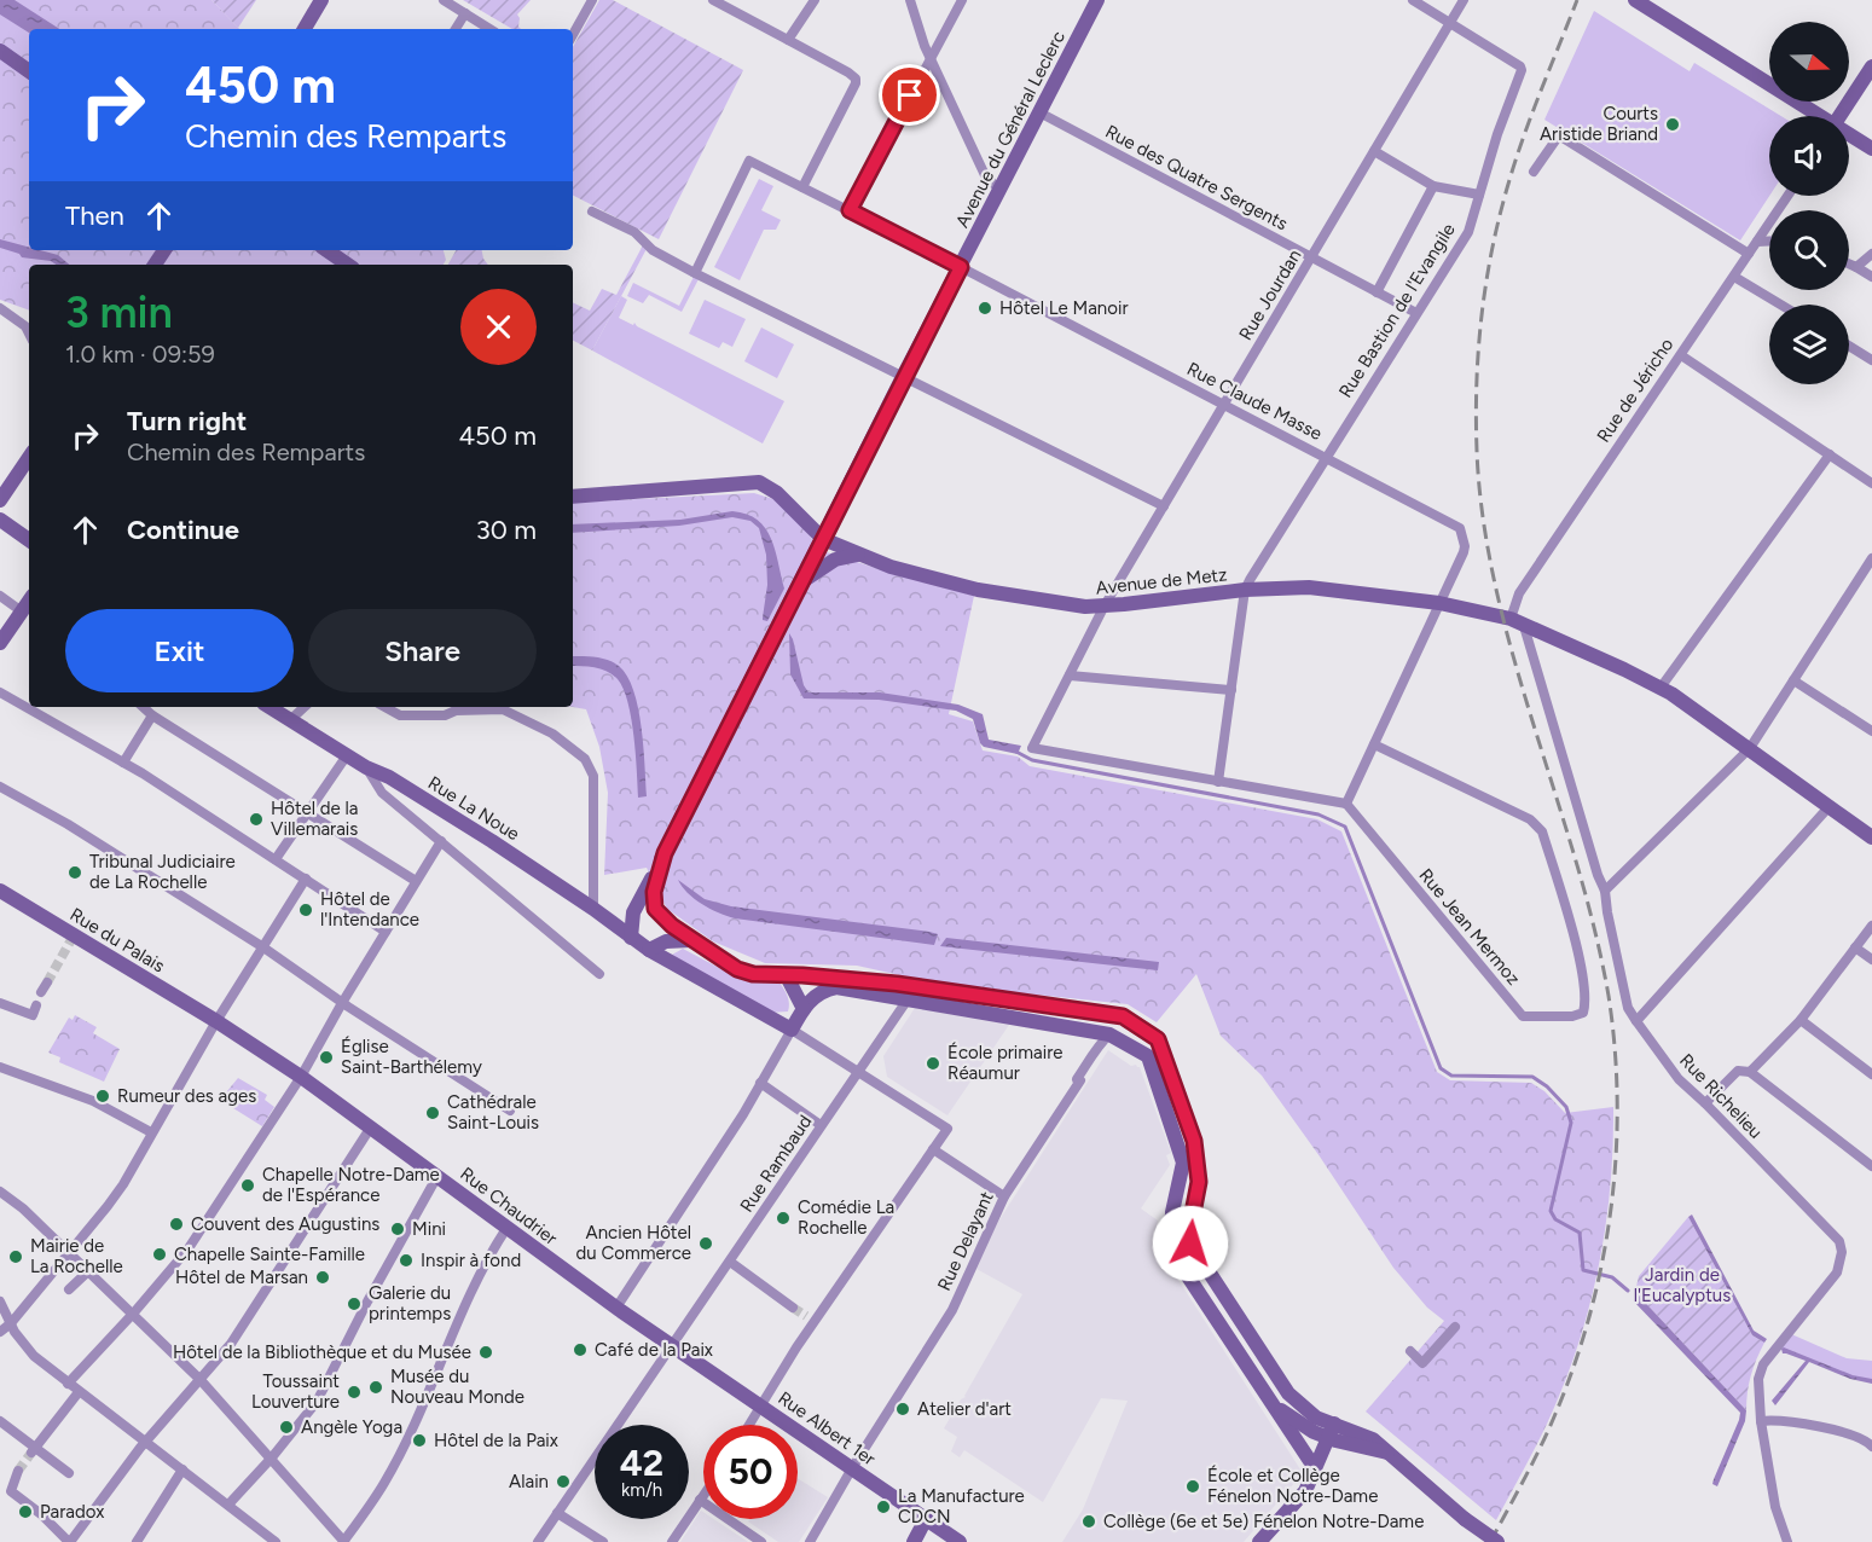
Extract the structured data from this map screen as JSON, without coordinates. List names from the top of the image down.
{
  "streets": {
    "street": [
      "Avenue du Général Leclerc",
      "Rue des Quatre Sergents",
      "Rue Jourdan",
      "Rue Bastion de l'Evangile",
      "Rue de Jéricho",
      "Rue Claude Masse",
      "Avenue de Metz",
      "Rue La Noue",
      "Rue Jean Mermoz",
      "Rue du Palais",
      "Rue Richelieu",
      "Rue Rambaud",
      "Rue Chaudrier",
      "Rue Delayant",
      "Rue Albert 1er"
    ]
  },
  "crossings": [
    ["Avenue du Général Leclerc", "Rue des Quatre Sergents"],
    ["Avenue du Général Leclerc", "Rue Claude Masse"],
    ["Avenue du Général Leclerc", "Avenue de Metz"],
    ["Avenue du Général Leclerc", "Rue La Noue"],
    ["Rue des Quatre Sergents", "Rue Jourdan"],
    ["Rue des Quatre Sergents", "Rue Bastion de l'Evangile"],
    ["Rue Jourdan", "Rue Bastion de l'Evangile"],
    ["Rue Jourdan", "Rue Claude Masse"],
    ["Rue Jourdan", "Avenue de Metz"],
    ["Rue Bastion de l'Evangile", "Rue Claude Masse"],
    ["Rue Bastion de l'Evangile", "Avenue de Metz"],
    ["Rue de Jéricho", "Avenue de Metz"],
    ["Rue de Jéricho", "Rue Richelieu"],
    ["Rue Claude Masse", "Avenue de Metz"],
    ["Avenue de Metz", "Rue Richelieu"],
    ["Rue du Palais", "Rue Chaudrier"],
    ["Rue Rambaud", "Rue Chaudrier"],
    ["Rue Rambaud", "Rue Albert 1er"],
    ["Rue Chaudrier", "Rue Albert 1er"],
    ["Rue Delayant", "Rue Albert 1er"]
  ],
  "parks": ["Jardin de l'Eucalyptus"],
  "places": [
    "Courts Aristide Briand",
    "Hôtel Le Manoir",
    "Hôtel de la Villemarais",
    "Tribunal Judiciaire de La Rochelle",
    "Hôtel de l'Intendance",
    "Église Saint-Barthélemy",
    "École primaire Réaumur",
    "Rumeur des ages",
    "Cathédrale Saint-Louis",
    "Chapelle Notre-Dame de l'Espérance",
    "Comédie La Rochelle",
    "Couvent des Augustins",
    "Mini",
    "Ancien Hôtel du Commerce",
    "Chapelle Sainte-Famille",
    "Mairie de La Rochelle",
    "Inspir à fond",
    "Hôtel de Marsan",
    "Galerie du printemps",
    "Café de la Paix",
    "Hôtel de la Bibliothèque et du Musée",
    "Musée du Nouveau Monde",
    "Toussaint Louverture",
    "Atelier d'art",
    "Angèle Yoga",
    "Hôtel de la Paix",
    "Alain",
    "École et Collège Fénelon Notre-Dame",
    "La Manufacture CDCN",
    "Paradox",
    "Collège (6e et 5e) Fénelon Notre-Dame"
  ],
  "north": "right",
  "page": {
    "turn": ["450 m", "Chemin des Remparts"],
    "then": "Then",
    "heading": ["3 min", "1.0 km · 09:59"],
    "list": [
      {
        "name": "Turn right",
        "note": "Chemin des Remparts",
        "value": "450 m"
      },
      {
        "name": "Continue",
        "value": "30 m"
      }
    ],
    "buttons": ["Exit", "Share"],
    "speed": "42 km/h",
    "limit": "50"
  }
}
